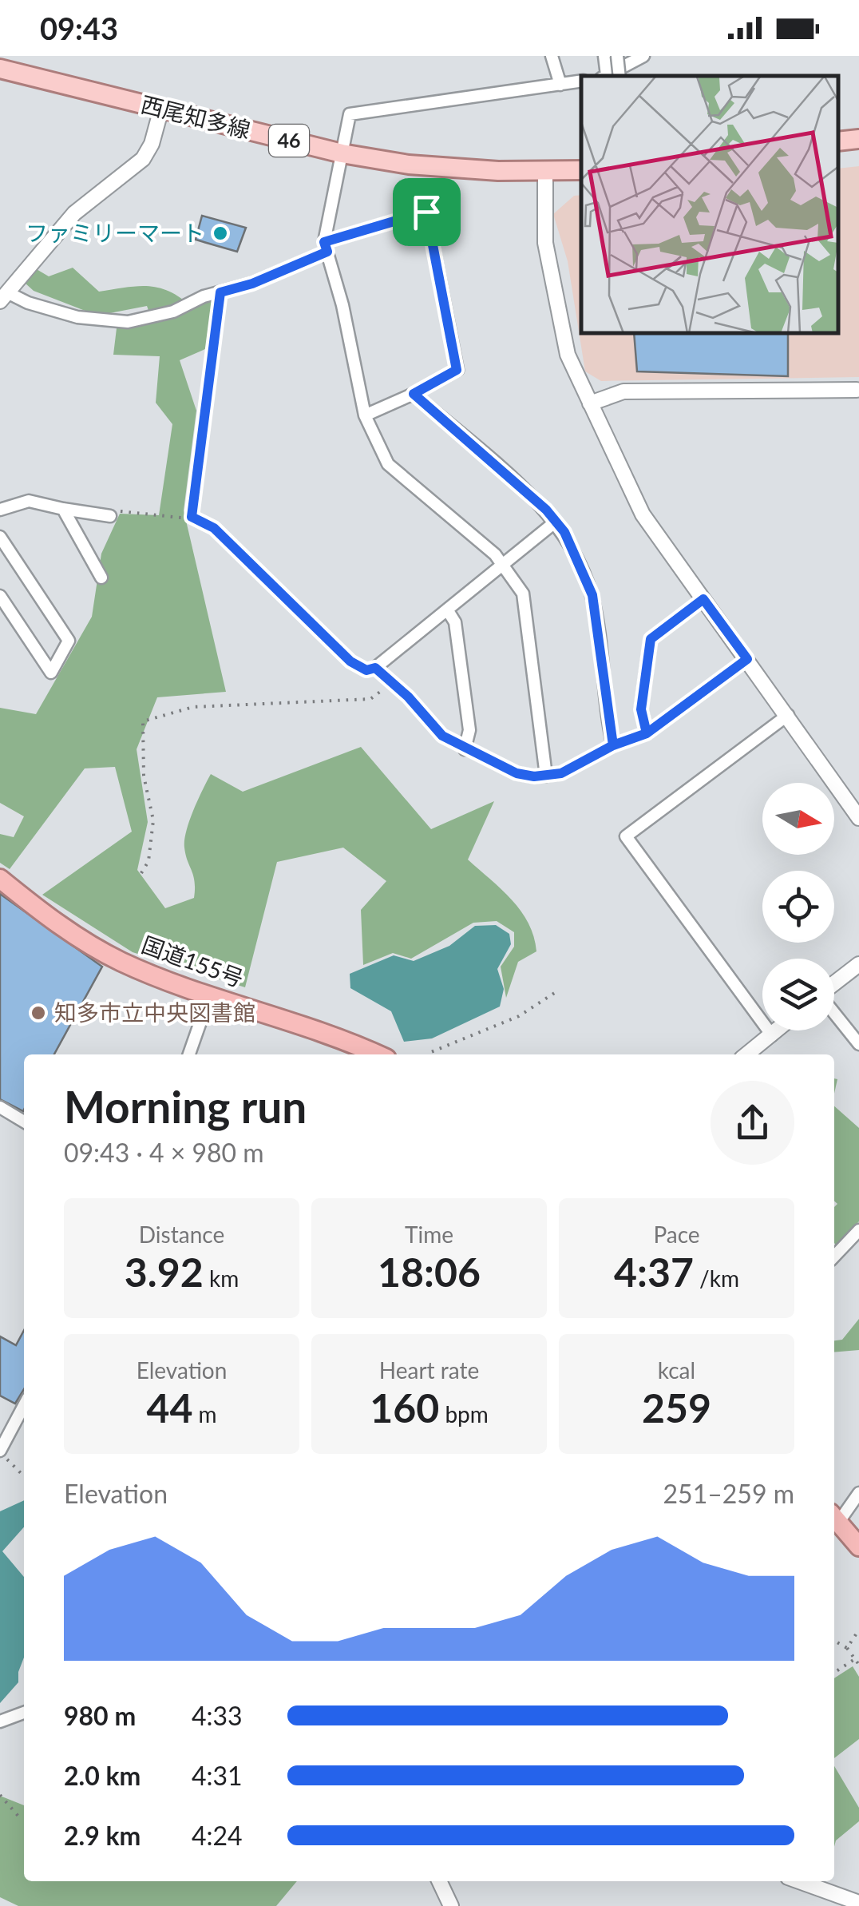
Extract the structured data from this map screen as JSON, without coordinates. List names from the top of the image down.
{
  "streets": {
    "highway": ["国道155号"],
    "main road": ["西尾知多線", "46"]
  },
  "places": ["ファミリーマート", "知多市立中央図書館"],
  "north": "right",
  "page": {
    "status": "09:43",
    "heading": ["Morning run", "09:43 · 4 × 980 m"],
    "stats": [
      ["Distance", "3.92 km"],
      ["Time", "18:06"],
      ["Pace", "4:37 /km"],
      ["Elevation", "44 m"],
      ["Heart rate", "160 bpm"],
      ["kcal", "259"]
    ],
    "chart": ["Elevation", "251–259 m"],
    "list": [
      {
        "name": "980 m",
        "note": "4:33"
      },
      {
        "name": "2.0 km",
        "note": "4:31"
      },
      {
        "name": "2.9 km",
        "note": "4:24"
      }
    ]
  }
}
